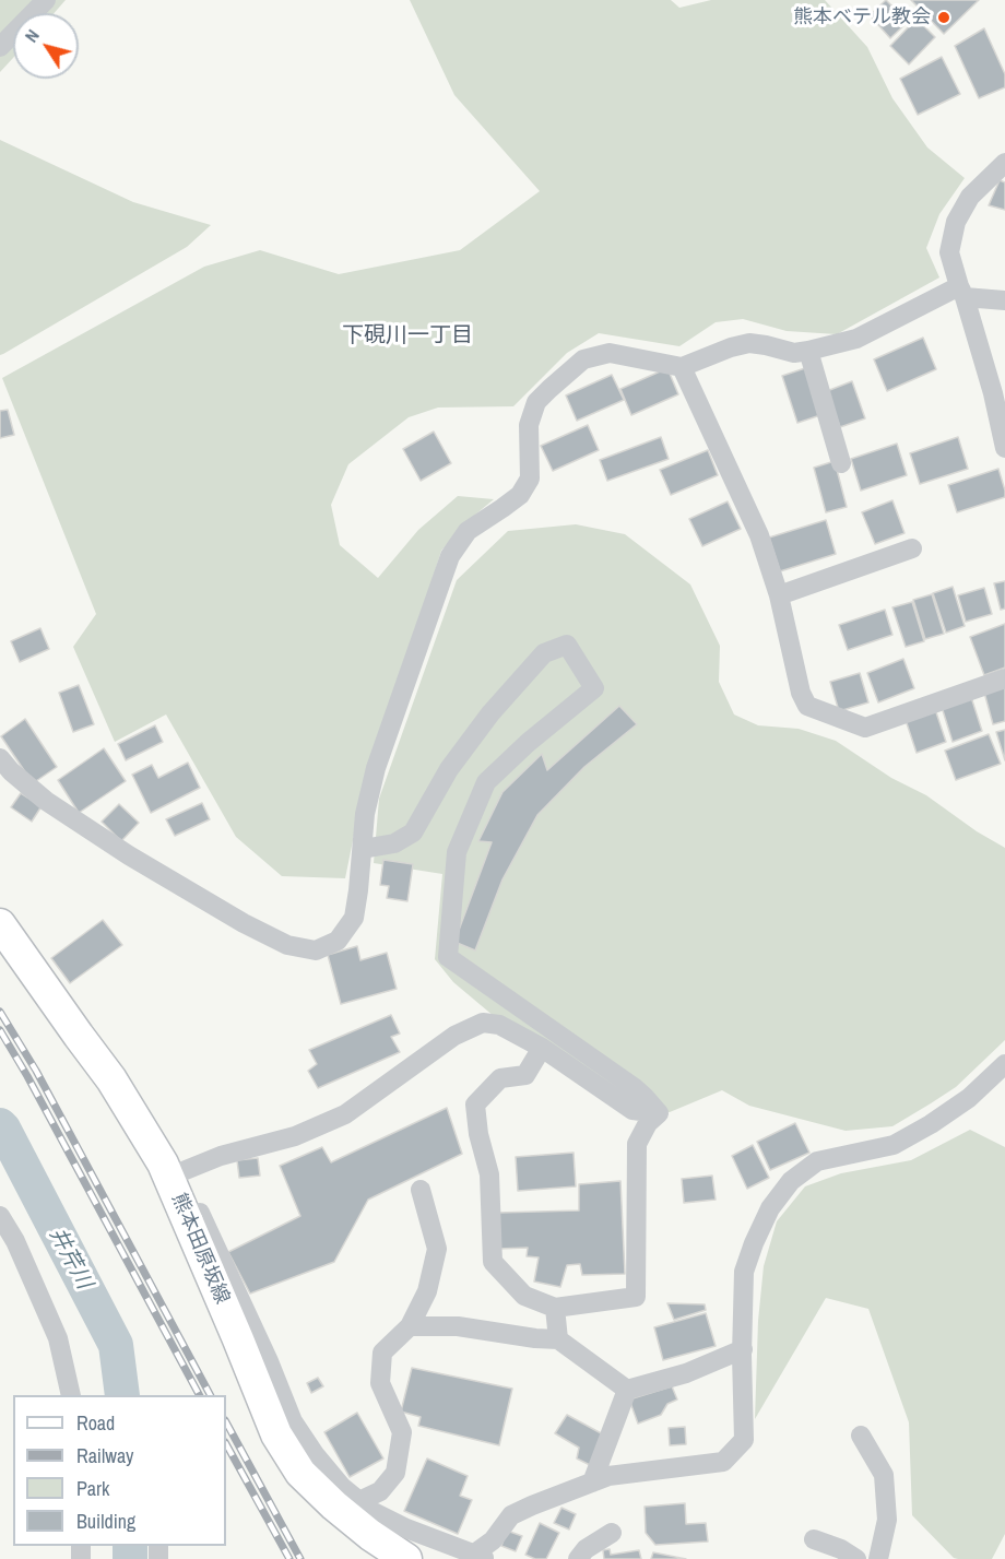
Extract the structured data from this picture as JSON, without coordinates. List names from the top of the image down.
{
  "streets": {
    "main road": ["熊本田原坂線"]
  },
  "districts": ["下硯川一丁目"],
  "water": ["井芹川"],
  "places": ["熊本ベテル教会"],
  "legend": [
    "Road",
    "Railway",
    "Park",
    "Building"
  ],
  "north": "top left"
}
